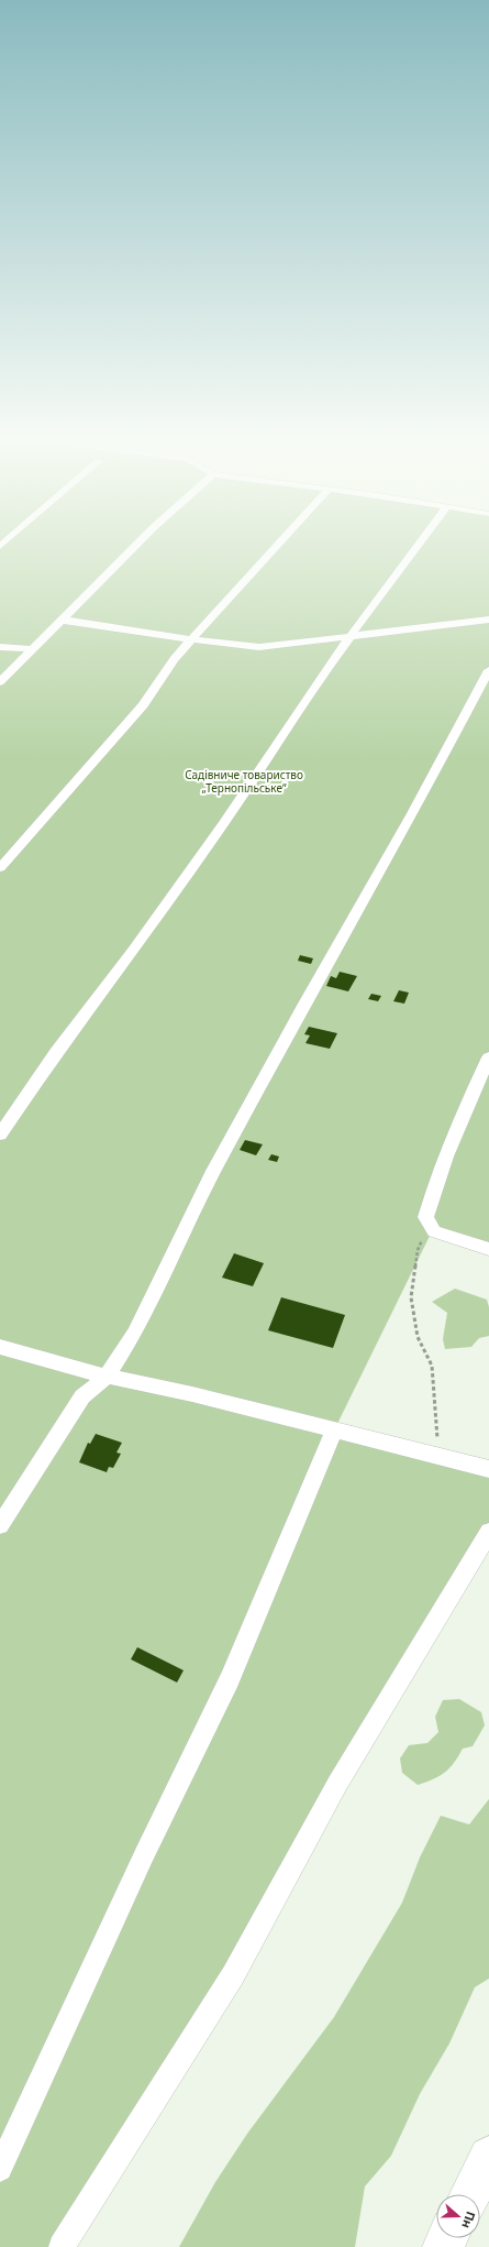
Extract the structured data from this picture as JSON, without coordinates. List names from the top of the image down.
{
  "parks": ["Садівниче товариство „Тернопільське“"],
  "north": "right"
}
